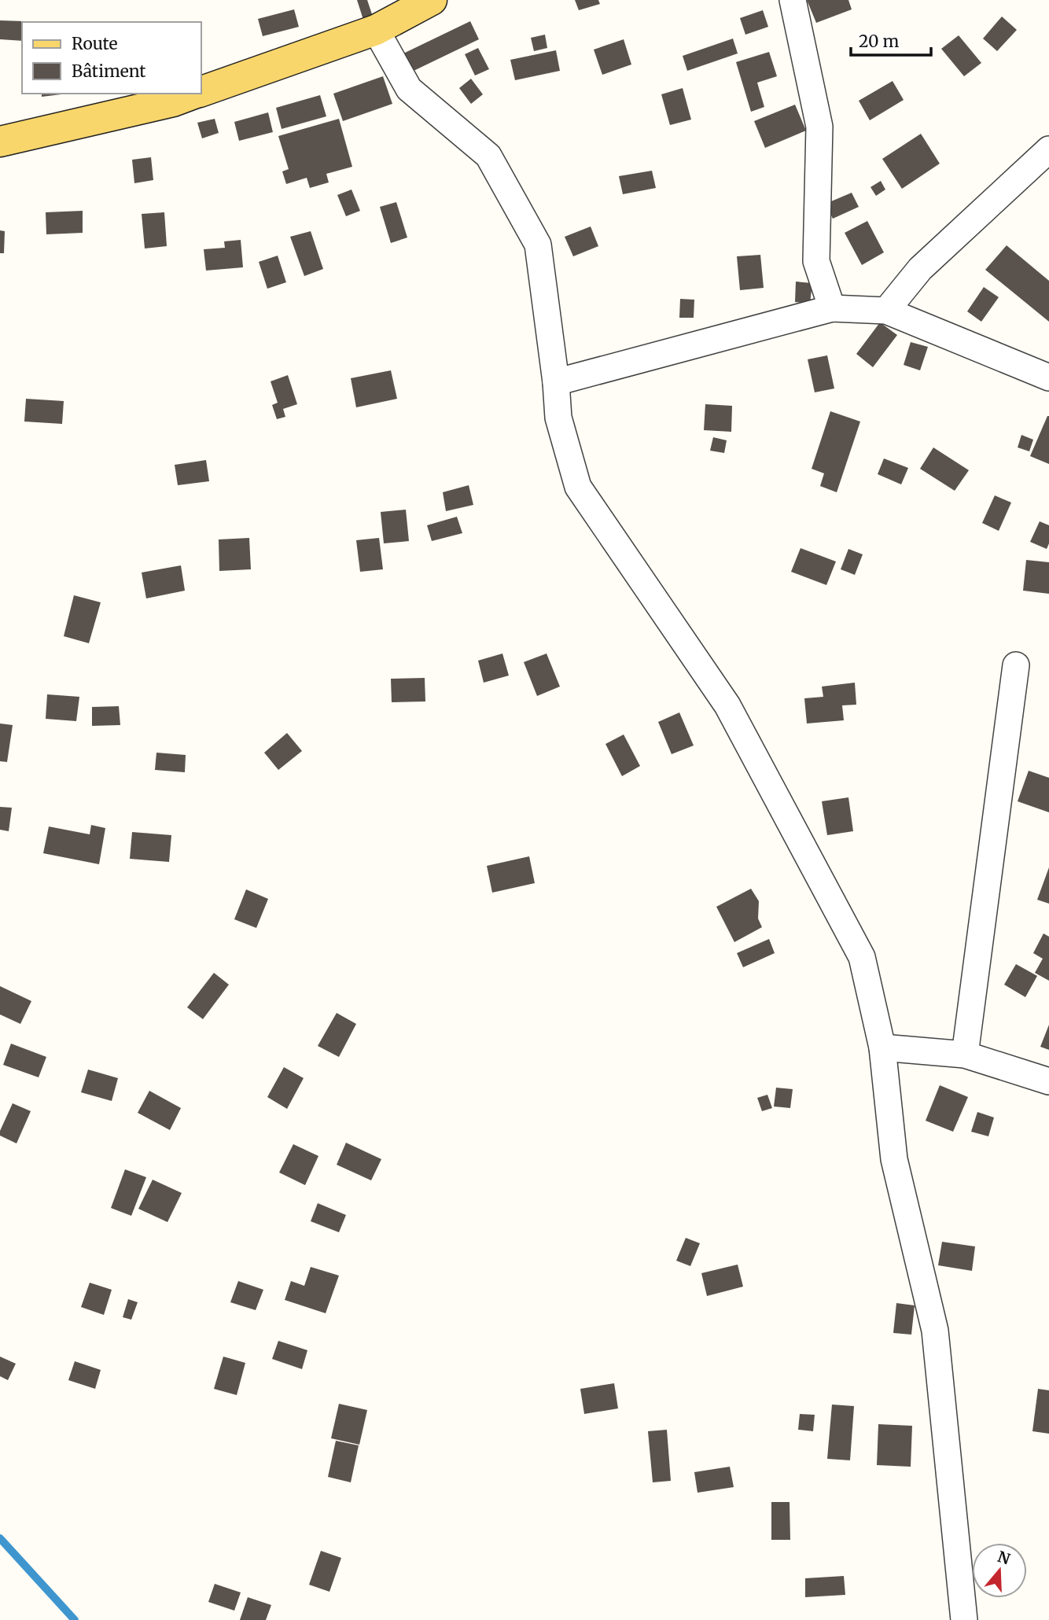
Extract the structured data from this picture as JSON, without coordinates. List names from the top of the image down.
{
  "legend": ["Route", "Bâtiment"],
  "scale_bar": "20 m",
  "north": "top"
}
